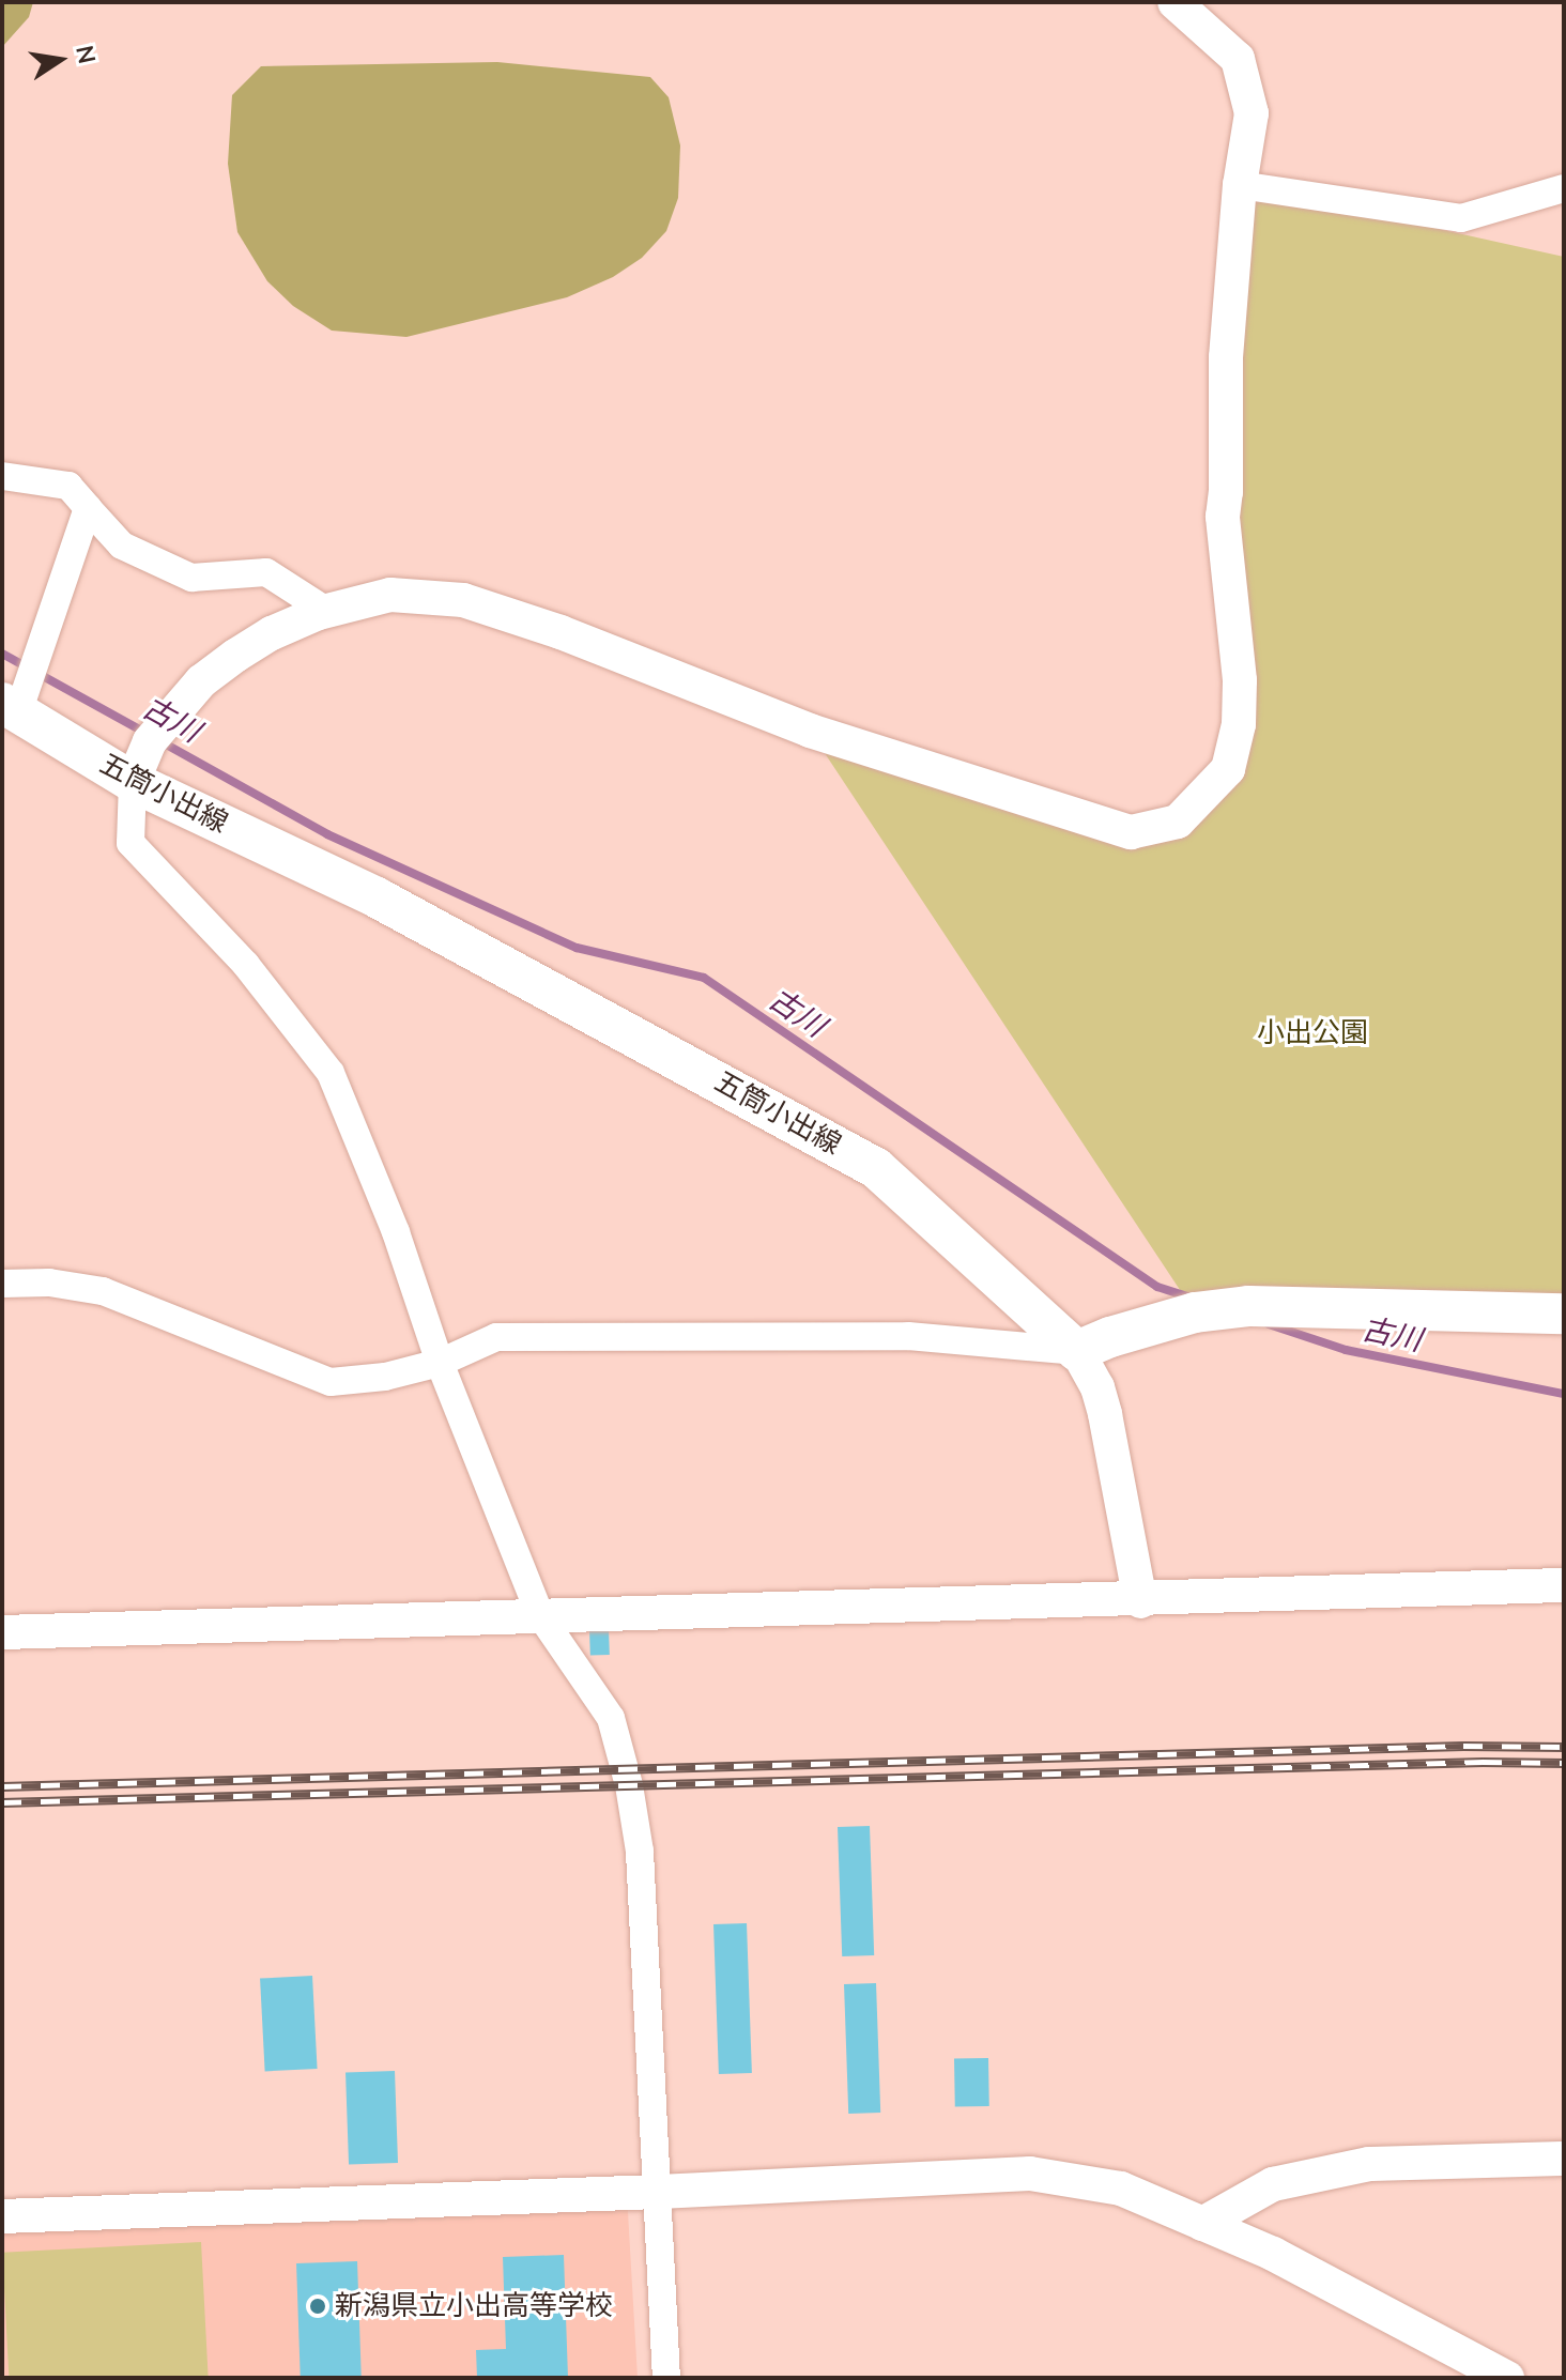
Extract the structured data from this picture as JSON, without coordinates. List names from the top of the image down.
{
  "streets": {
    "main road": ["五筒小出線"]
  },
  "water": ["古川"],
  "parks": ["小出公園"],
  "places": ["新潟県立小出高等学校"],
  "north": "right"
}
